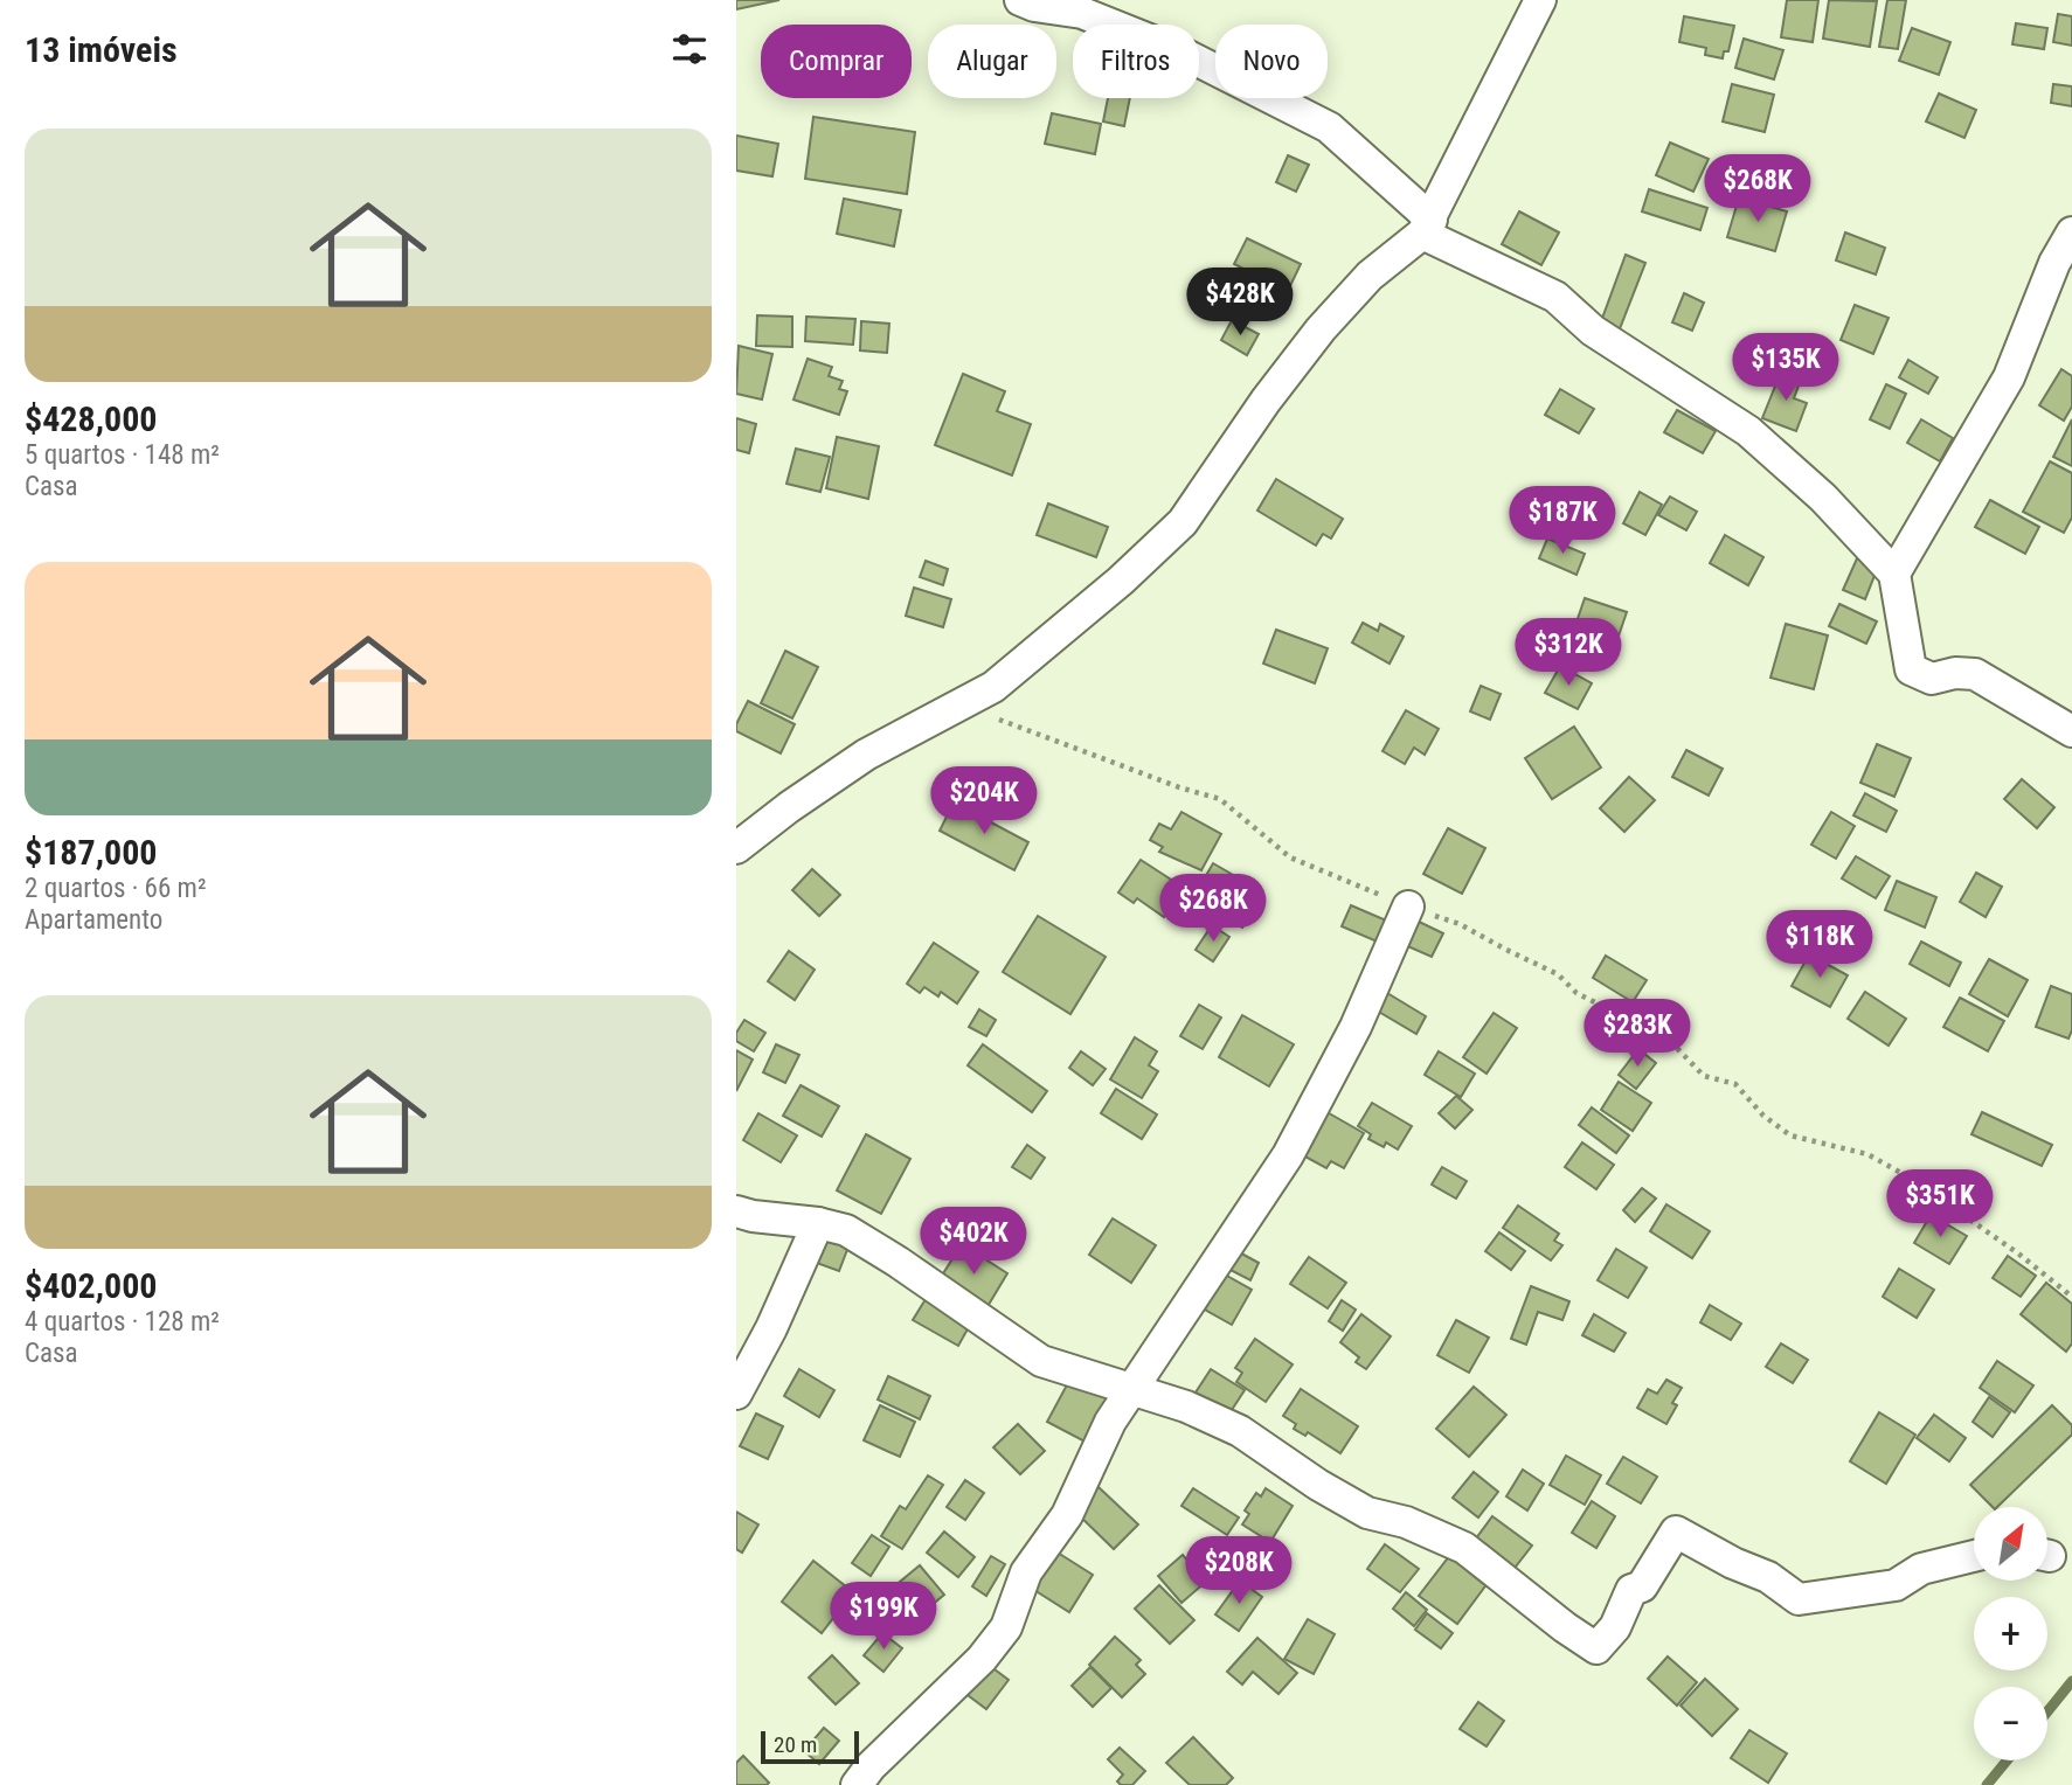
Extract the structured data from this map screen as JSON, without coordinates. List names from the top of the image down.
{
  "scale_bar": "20 m",
  "north": "top right",
  "page": {
    "heading": "13 imóveis",
    "chip": [
      "Comprar",
      "Alugar",
      "Filtros",
      "Novo"
    ],
    "list": [
      {
        "name": "$428,000",
        "note": "5 quartos · 148 m² · Casa"
      },
      {
        "name": "$187,000",
        "note": "2 quartos · 66 m² · Apartamento"
      },
      {
        "name": "$402,000",
        "note": "4 quartos · 128 m² · Casa"
      }
    ],
    "price": [
      "$268K",
      "$428K",
      "$135K",
      "$187K",
      "$312K",
      "$204K",
      "$268K",
      "$118K",
      "$283K",
      "$351K",
      "$402K",
      "$208K",
      "$199K"
    ],
    "map_buttons": ["+", "−"],
    "scale": "20 m"
  }
}
